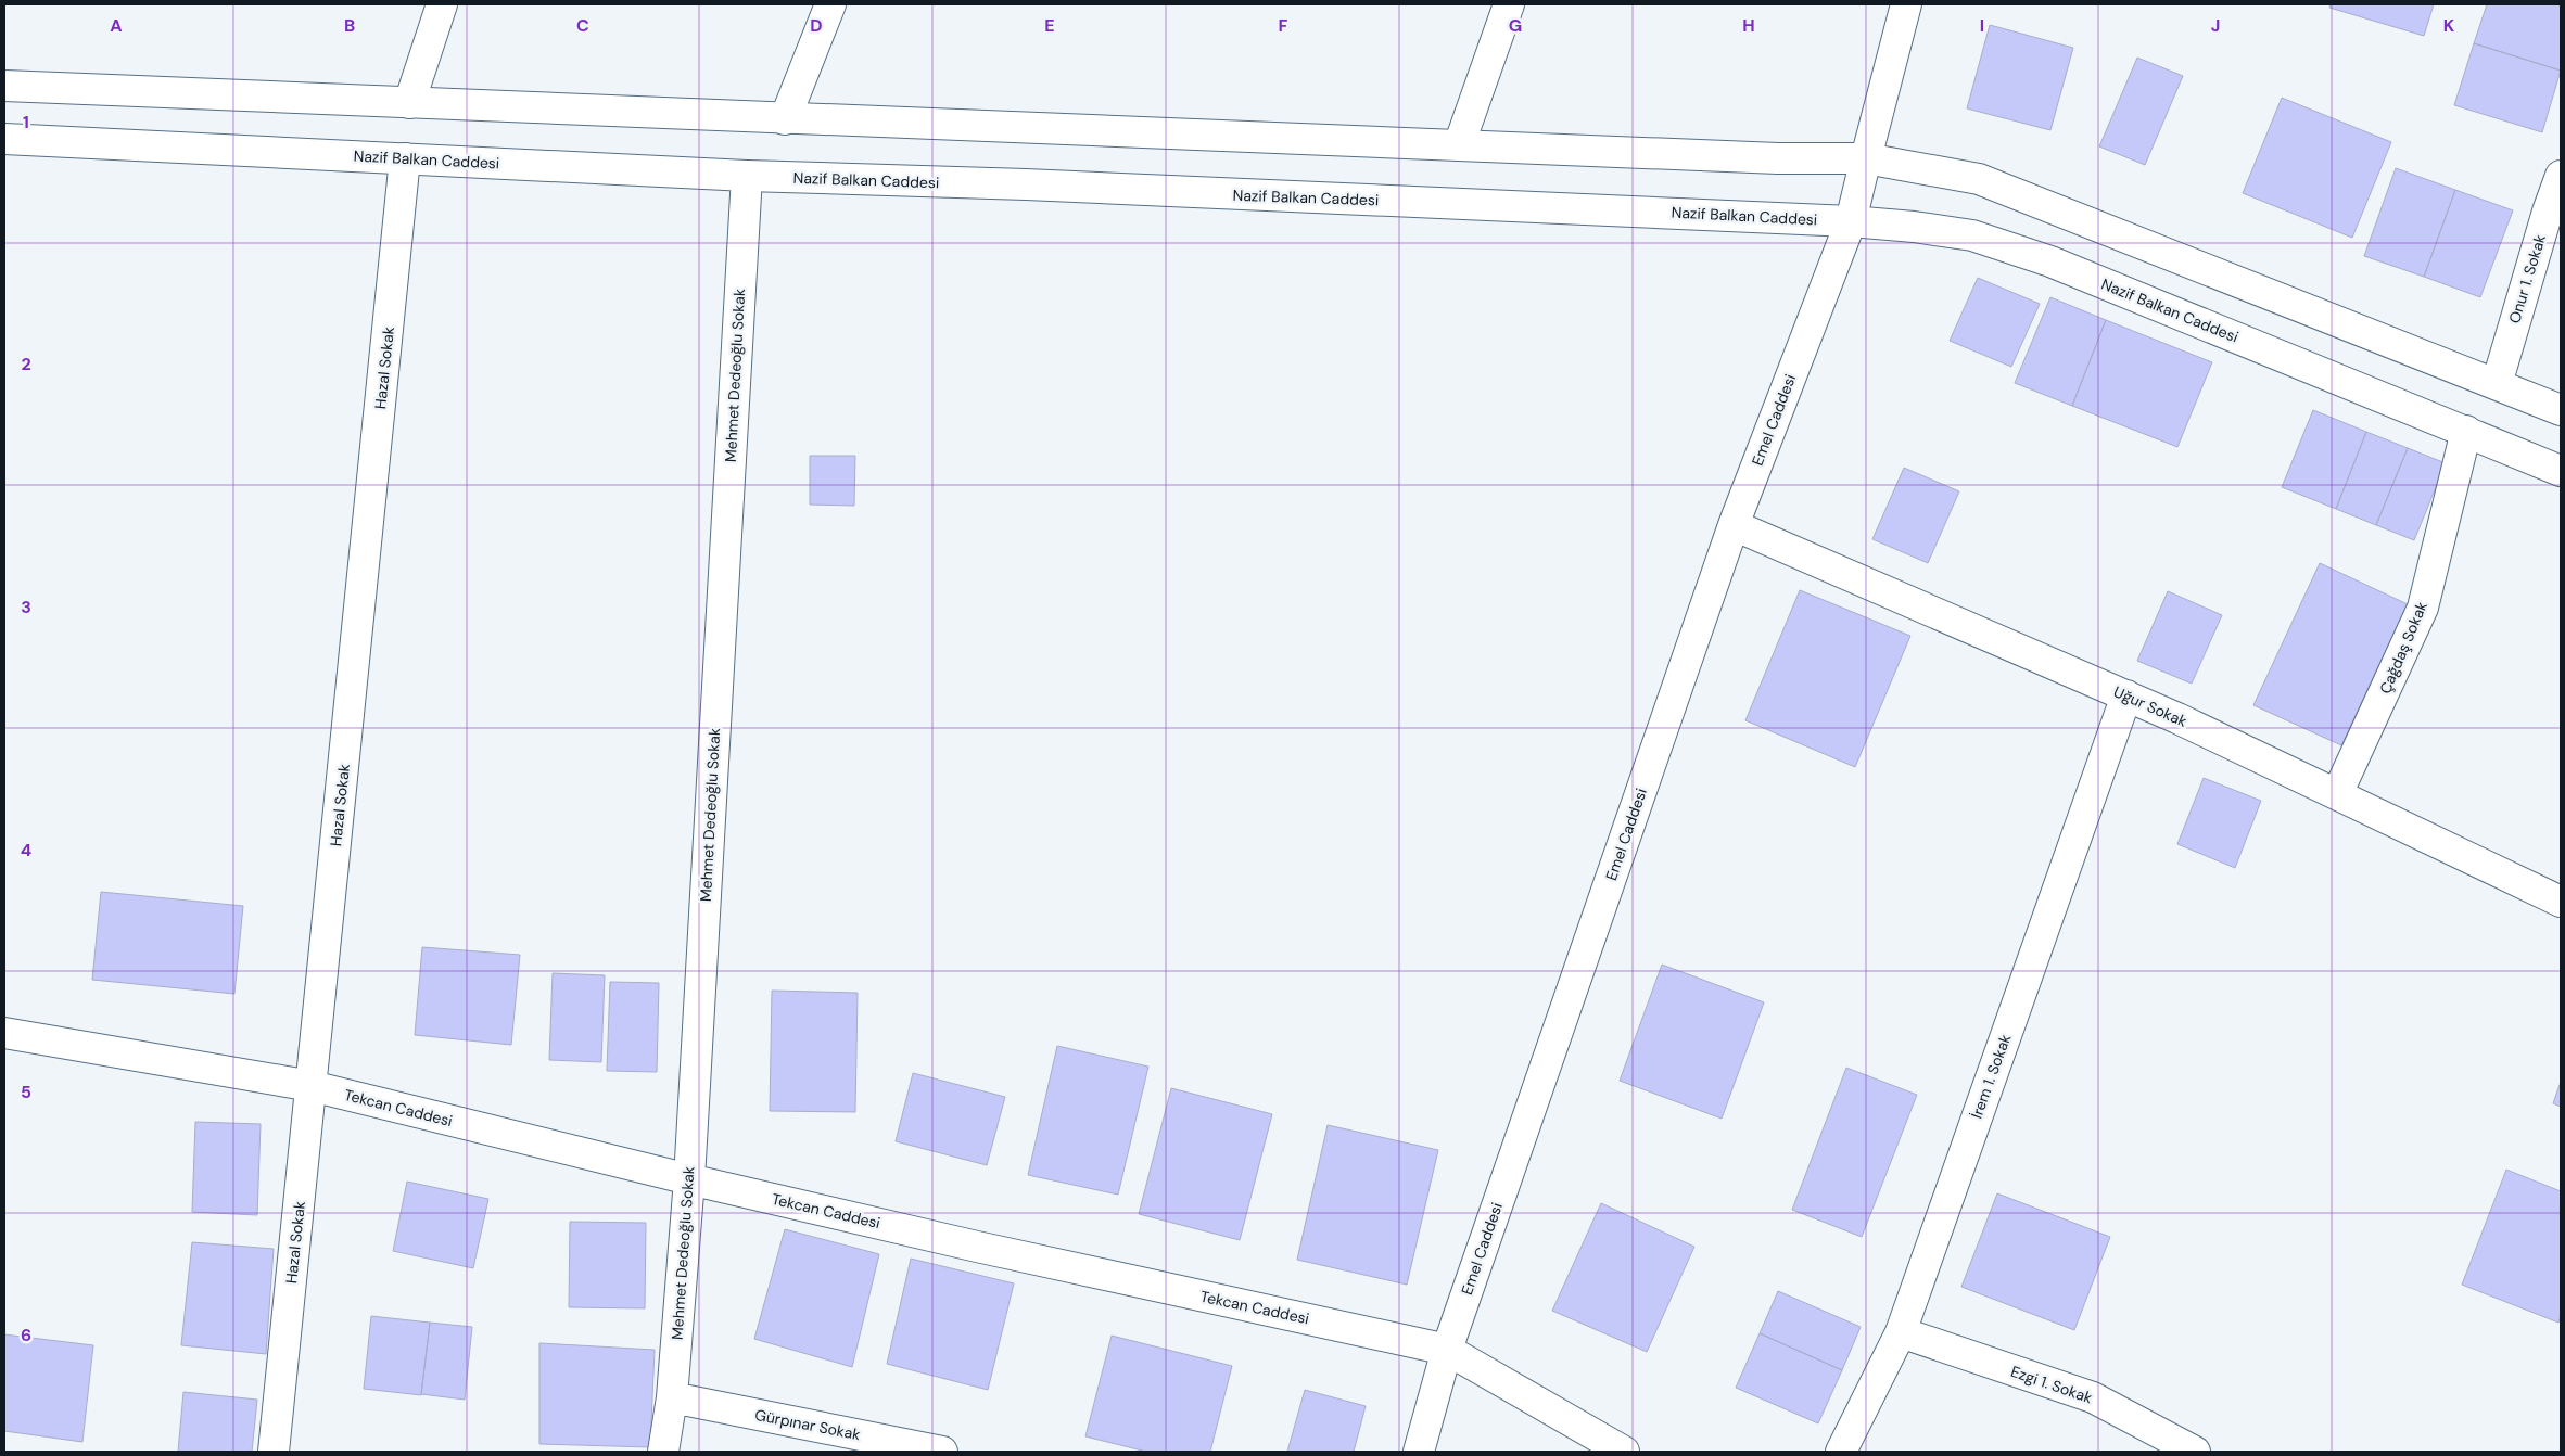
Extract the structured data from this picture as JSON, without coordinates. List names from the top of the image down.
{
  "streets": {
    "street": [
      "Nazif Balkan Caddesi",
      "Onur 1. Sokak",
      "Hazal Sokak",
      "Mehmet Dedeoğlu Sokak",
      "Emel Caddesi",
      "Çağdaş Sokak",
      "Uğur Sokak",
      "İrem 1. Sokak",
      "Tekcan Caddesi",
      "Ezgi 1. Sokak",
      "Gürpınar Sokak"
    ]
  },
  "crossings": [
    ["Nazif Balkan Caddesi", "Hazal Sokak"],
    ["Nazif Balkan Caddesi", "Mehmet Dedeoğlu Sokak"],
    ["Nazif Balkan Caddesi", "Emel Caddesi"],
    ["Nazif Balkan Caddesi", "Çağdaş Sokak"],
    ["Hazal Sokak", "Tekcan Caddesi"],
    ["Mehmet Dedeoğlu Sokak", "Tekcan Caddesi"],
    ["Mehmet Dedeoğlu Sokak", "Gürpınar Sokak"],
    ["Emel Caddesi", "Uğur Sokak"],
    ["Emel Caddesi", "Tekcan Caddesi"],
    ["Çağdaş Sokak", "Uğur Sokak"],
    ["Uğur Sokak", "İrem 1. Sokak"],
    ["İrem 1. Sokak", "Ezgi 1. Sokak"]
  ],
  "grid": {
    "columns": [
      "A",
      "B",
      "C",
      "D",
      "E",
      "F",
      "G",
      "H",
      "I",
      "J",
      "K"
    ],
    "rows": [
      "1",
      "2",
      "3",
      "4",
      "5",
      "6"
    ]
  }
}
